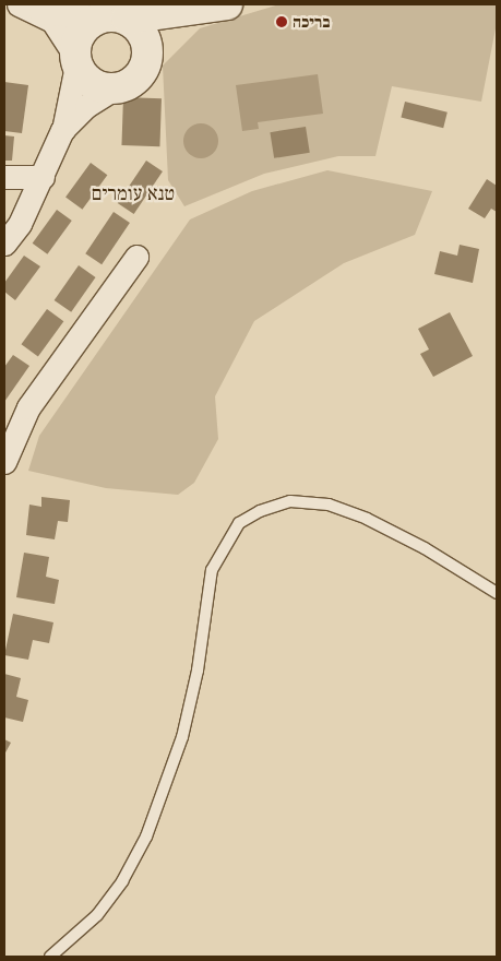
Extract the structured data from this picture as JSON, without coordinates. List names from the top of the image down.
{
  "districts": ["טנא עומרים"],
  "places": ["בריכה"]
}
